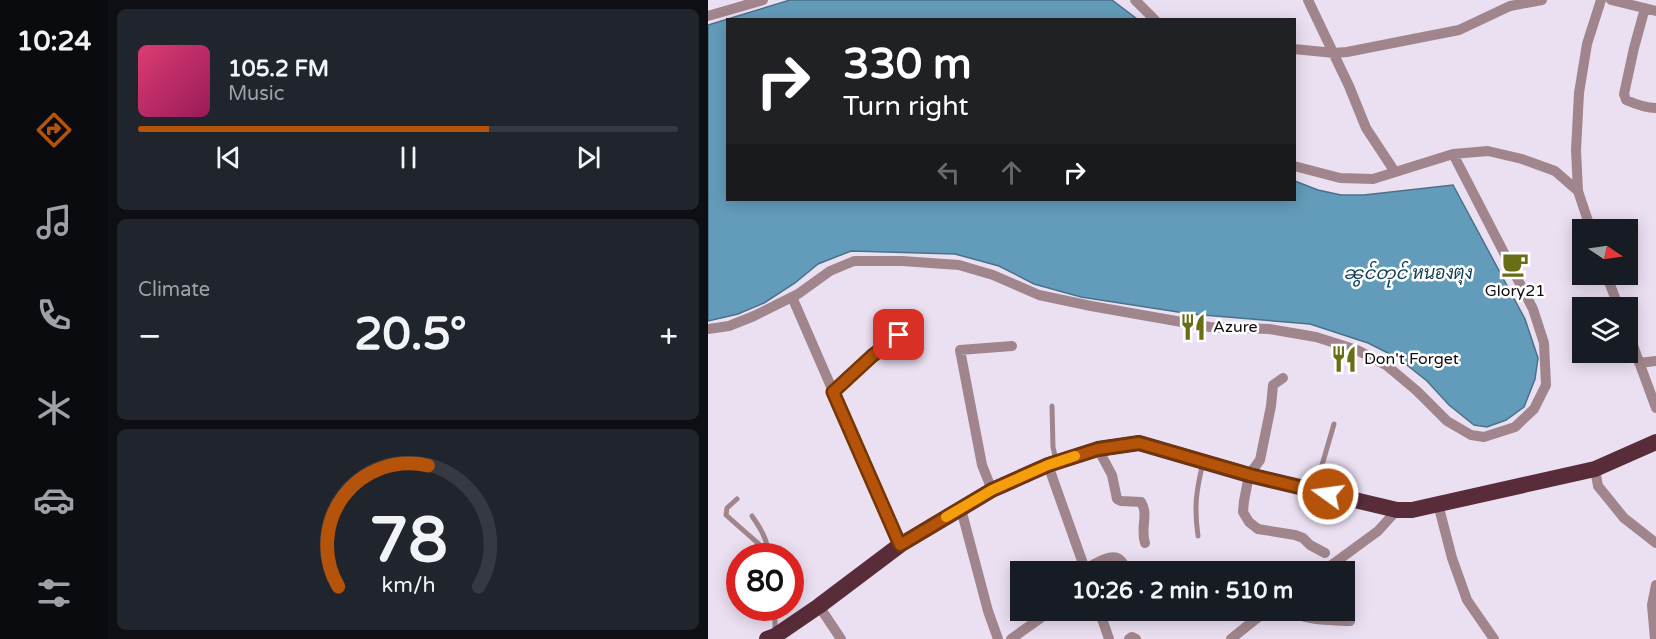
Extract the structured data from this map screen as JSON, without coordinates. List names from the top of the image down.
{
  "water": ["ၼွင်တုင် หนองตุง"],
  "places": {
    "cafe": ["Glory21"],
    "restaurant": ["Azure", "Don't Forget"]
  },
  "north": "right",
  "page": {
    "tabs": "10:24",
    "turn": ["330 m", "Turn right"],
    "song": ["105.2 FM", "Music"],
    "tile": "Climate",
    "heat": ["−", "20.5°", "+"],
    "limit": "80",
    "trip": "10:26 · 2 min · 510 m",
    "gauge": ["78", "km/h"]
  }
}
